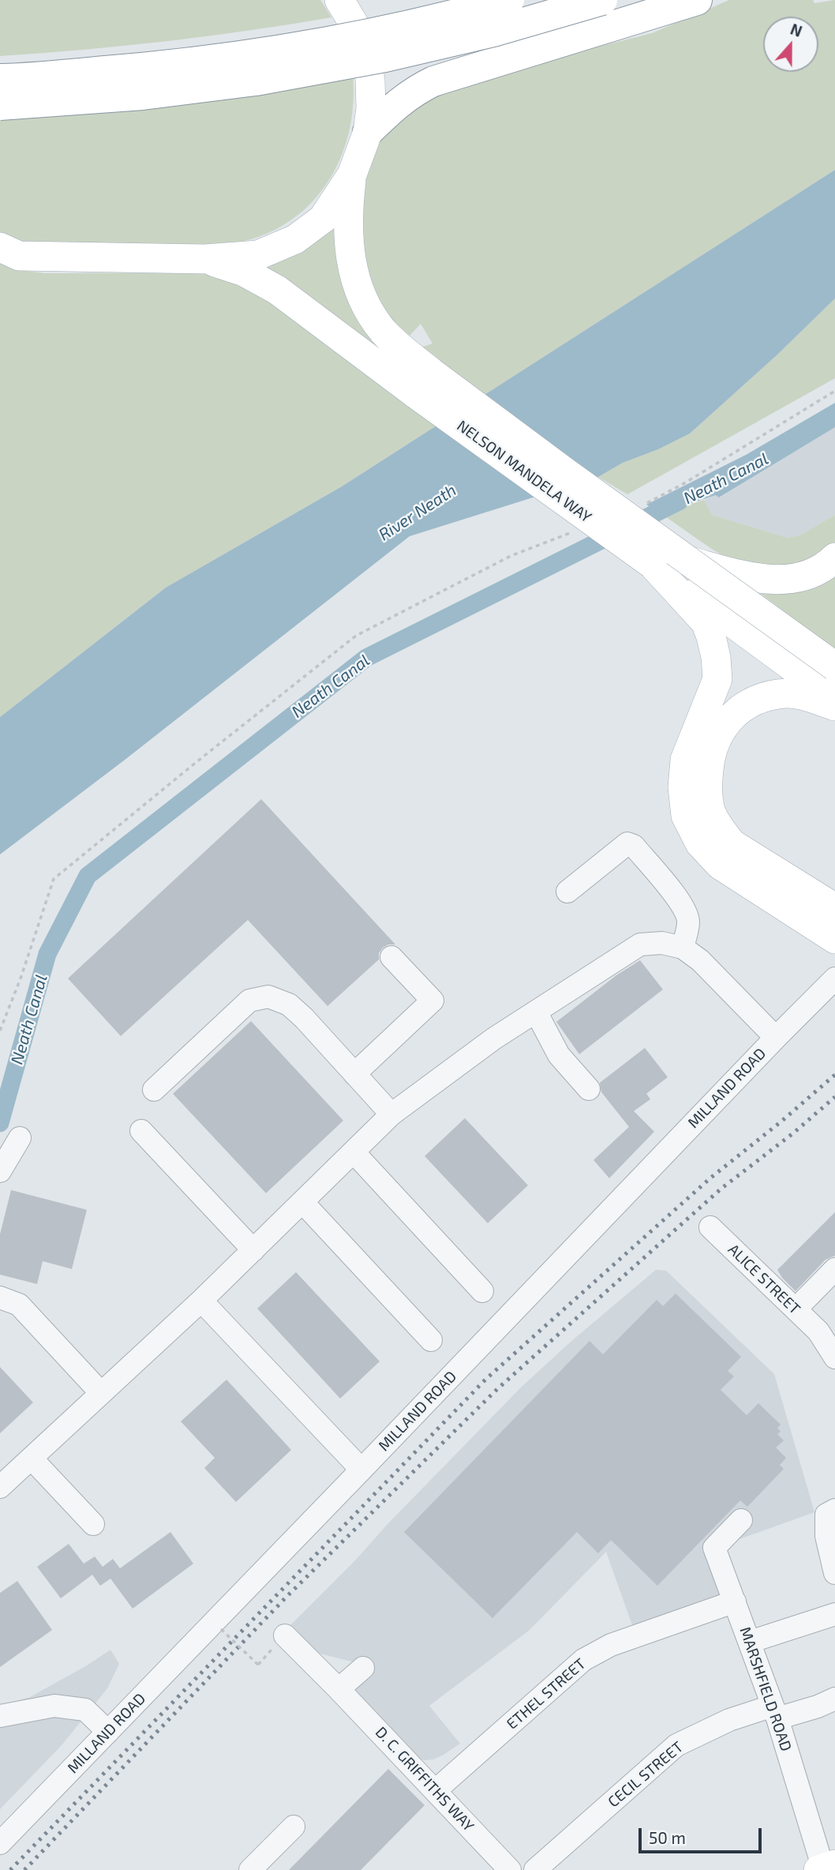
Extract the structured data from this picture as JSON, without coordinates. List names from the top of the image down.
{
  "streets": {
    "main road": ["NELSON MANDELA WAY"],
    "street": [
      "MILLAND ROAD",
      "ALICE STREET",
      "MARSHFIELD ROAD",
      "ETHEL STREET",
      "CECIL STREET",
      "D. C. GRIFFITHS WAY"
    ]
  },
  "crossings": [
    ["MARSHFIELD ROAD", "ETHEL STREET"],
    ["MARSHFIELD ROAD", "CECIL STREET"],
    ["ETHEL STREET", "D. C. GRIFFITHS WAY"]
  ],
  "water": ["Neath Canal", "River Neath"],
  "scale_bar": "50 m",
  "north": "top"
}
